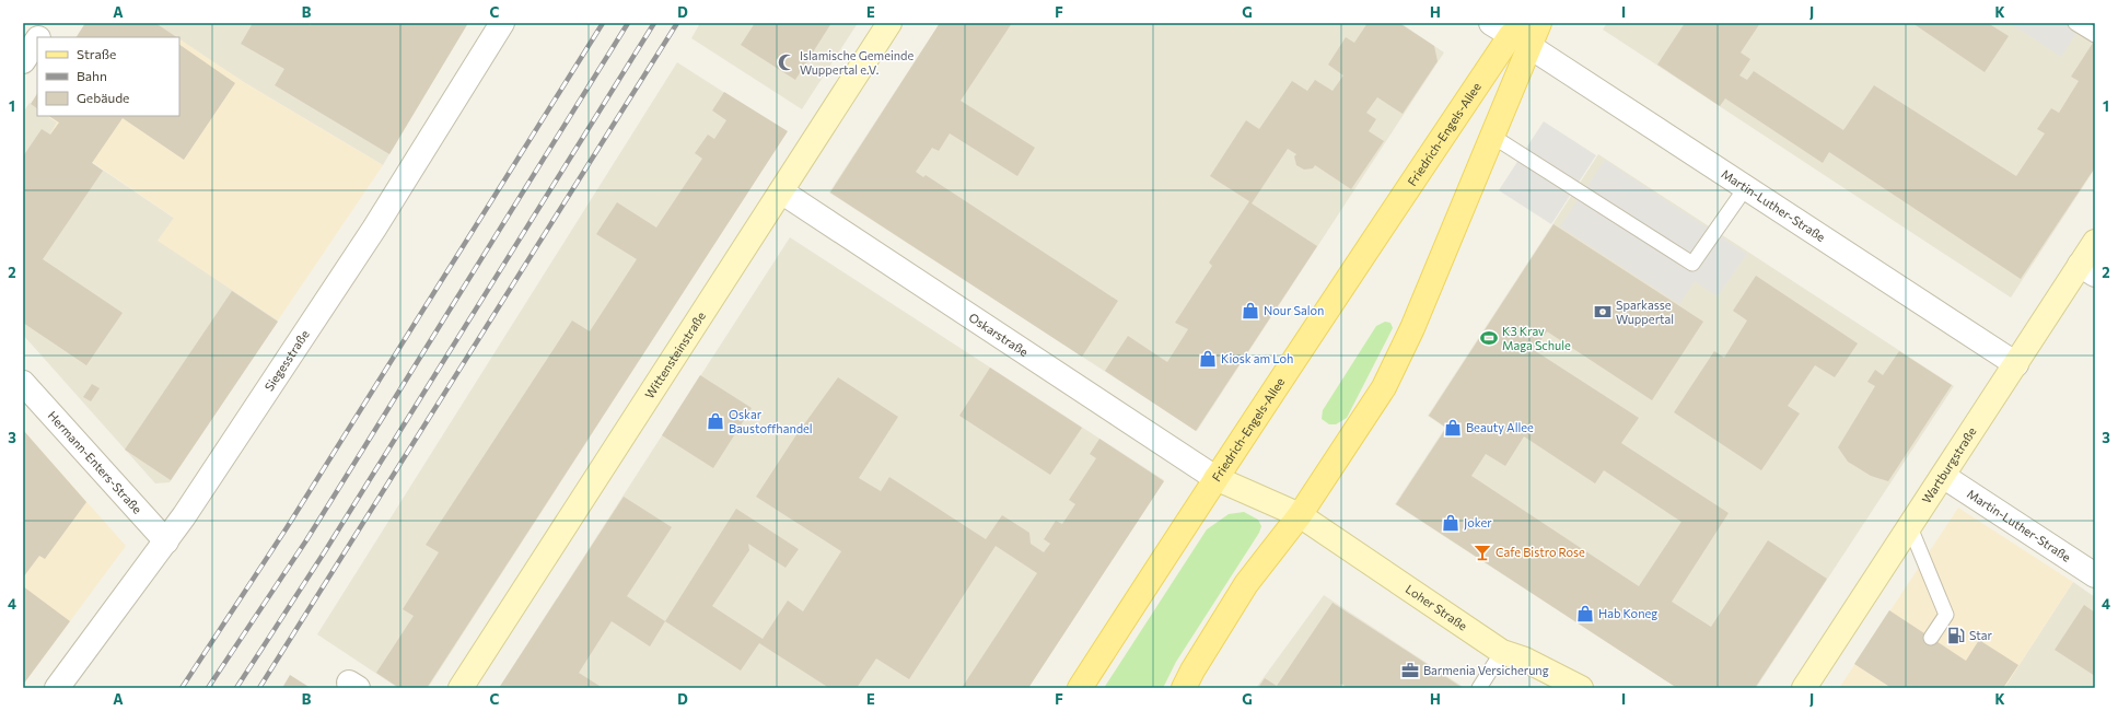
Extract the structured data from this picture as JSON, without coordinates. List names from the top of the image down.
{
  "streets": {
    "main road": ["Friedrich-Engels-Allee"],
    "street": [
      "Martin-Luther-Straße",
      "Oskarstraße",
      "Wittensteinstraße",
      "Siegesstraße",
      "Hermann-Enters-Straße",
      "Wartburgstraße",
      "Loher Straße"
    ]
  },
  "crossings": [
    ["Friedrich-Engels-Allee", "Oskarstraße"],
    ["Friedrich-Engels-Allee", "Loher Straße"],
    ["Martin-Luther-Straße", "Wartburgstraße"],
    ["Oskarstraße", "Wittensteinstraße"],
    ["Oskarstraße", "Loher Straße"],
    ["Siegesstraße", "Hermann-Enters-Straße"]
  ],
  "places": {
    "mosque": ["Islamische Gemeinde Wuppertal e.V."],
    "shop": [
      "Nour Salon",
      "Kiosk am Loh",
      "Oskar Baustoffhandel",
      "Beauty Allee",
      "Joker",
      "Hab Koneg"
    ],
    "bank": ["Sparkasse Wuppertal"],
    "sports": ["K3 Krav Maga Schule"],
    "bar": ["Cafe Bistro Rose"],
    "fuel station": ["Star"],
    "office": ["Barmenia Versicherung"]
  },
  "legend": ["Straße", "Bahn", "Gebäude"],
  "grid": {
    "columns": [
      "A",
      "B",
      "C",
      "D",
      "E",
      "F",
      "G",
      "H",
      "I",
      "J",
      "K"
    ],
    "rows": [
      "1",
      "2",
      "3",
      "4"
    ]
  }
}
